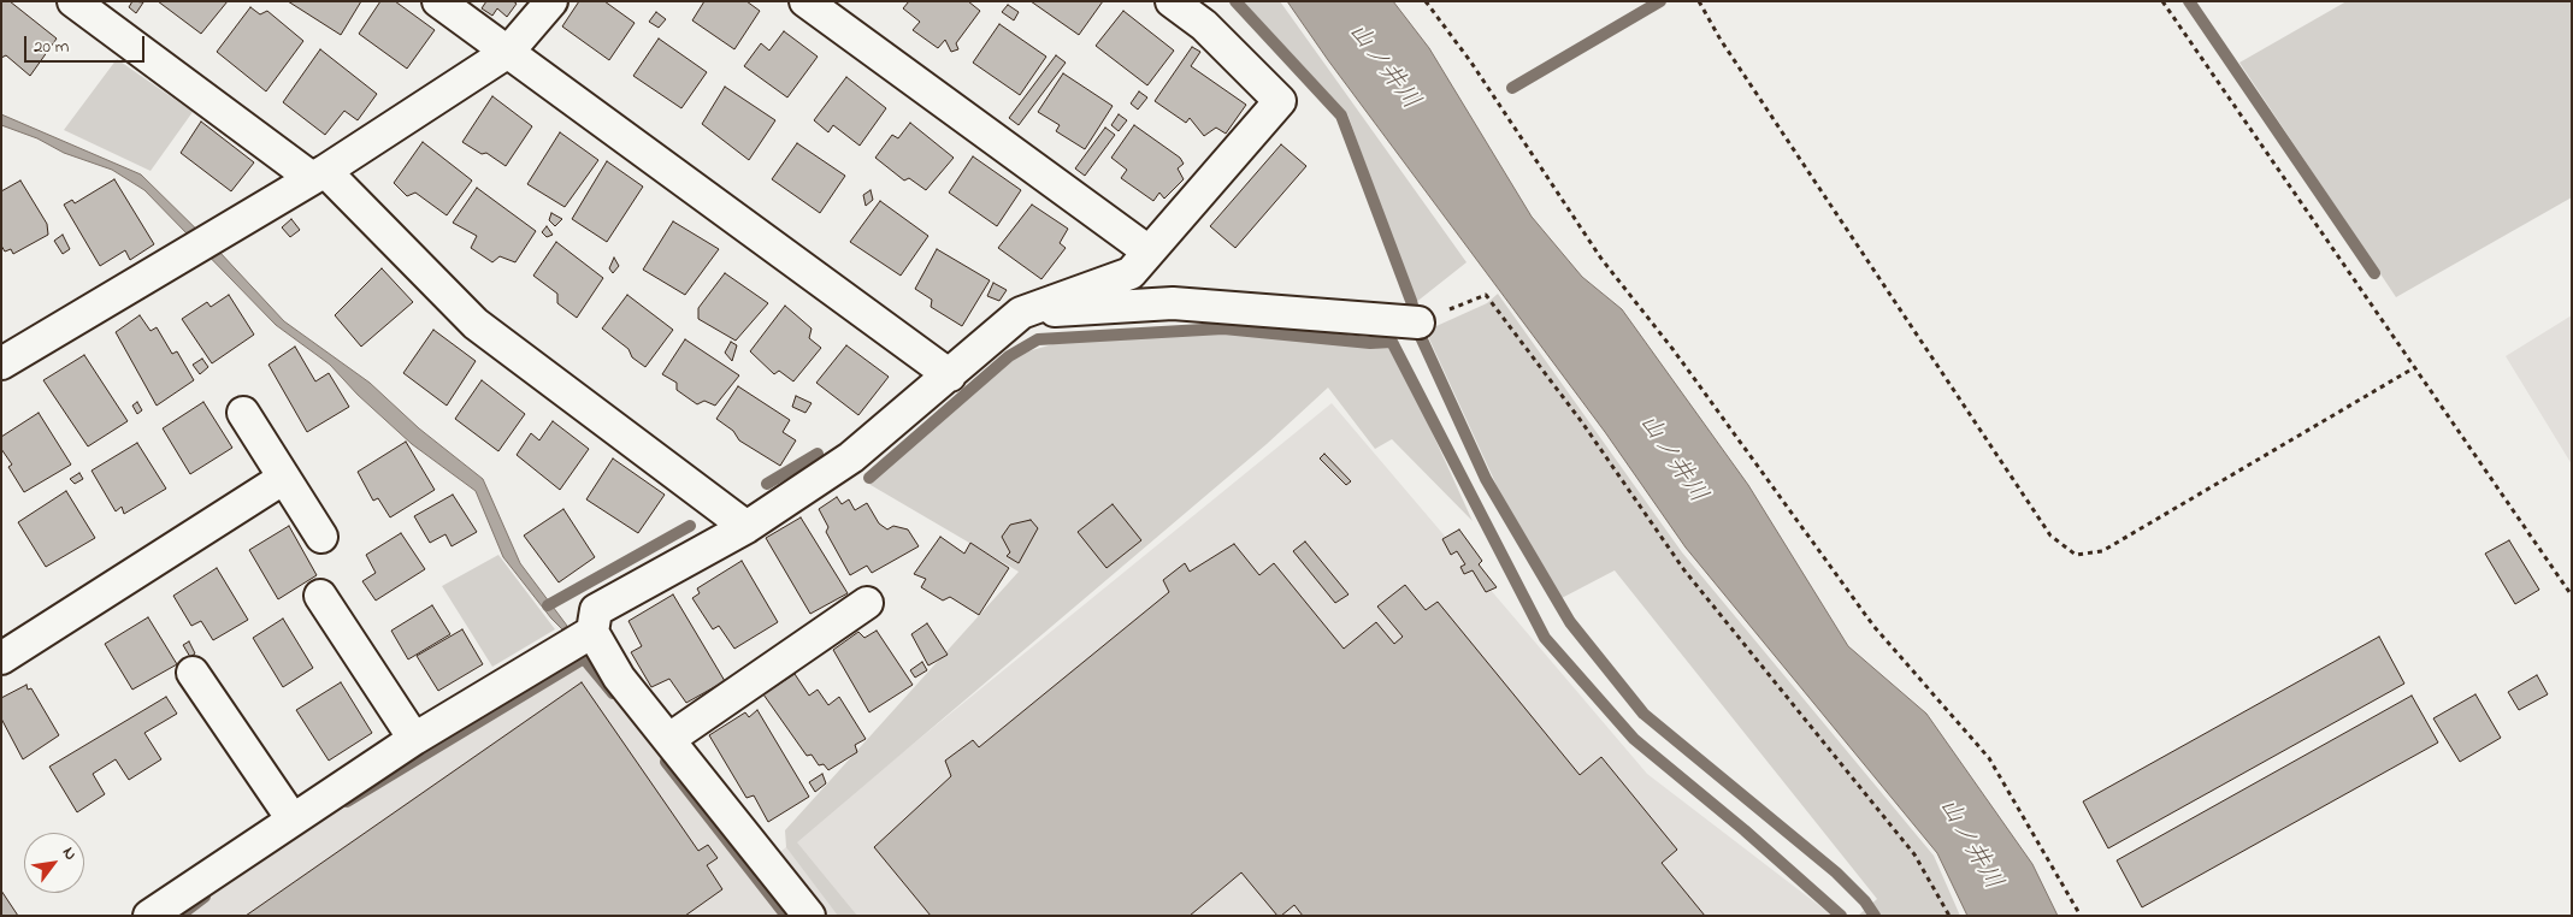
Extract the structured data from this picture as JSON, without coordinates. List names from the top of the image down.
{
  "water": ["山ノ井川"],
  "scale_bar": "20 m",
  "north": "top right"
}
